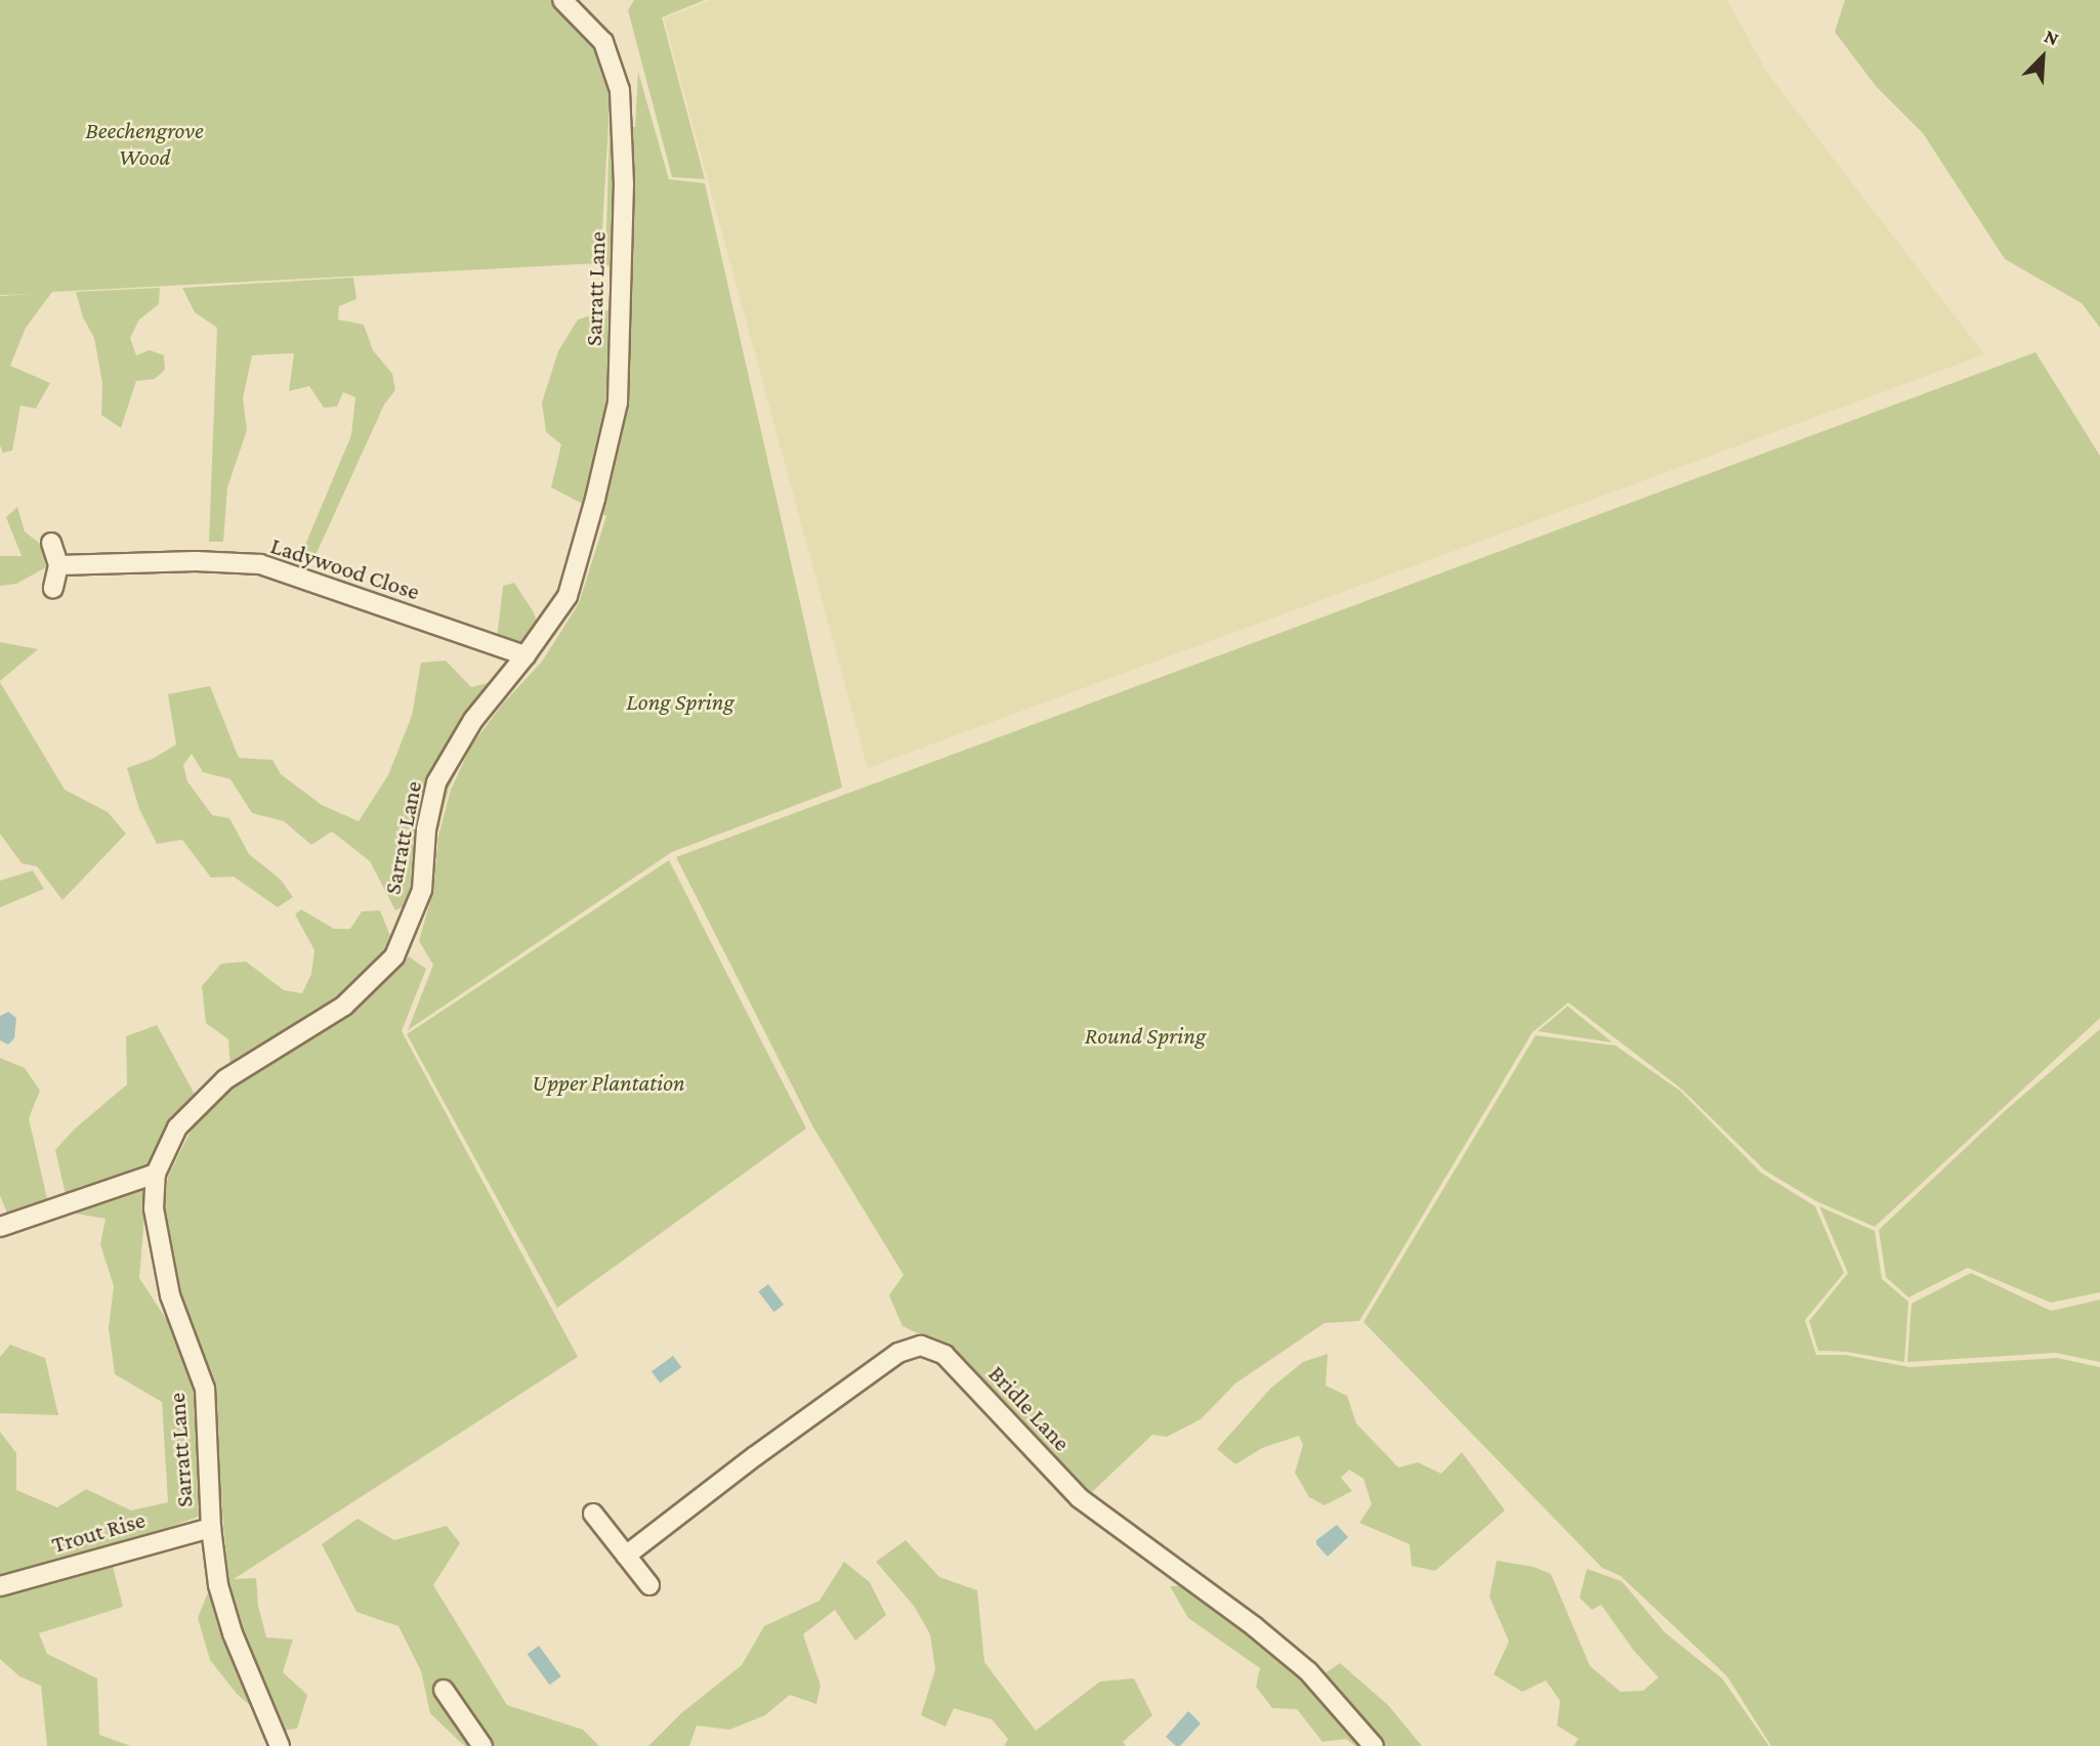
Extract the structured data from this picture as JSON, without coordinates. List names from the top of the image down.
{
  "streets": {
    "street": [
      "Sarratt Lane",
      "Ladywood Close",
      "Bridle Lane",
      "Trout Rise"
    ]
  },
  "crossings": [
    ["Sarratt Lane", "Ladywood Close"],
    ["Sarratt Lane", "Trout Rise"]
  ],
  "parks": [
    "Beechengrove Wood",
    "Long Spring",
    "Round Spring",
    "Upper Plantation"
  ],
  "north": "top right"
}
